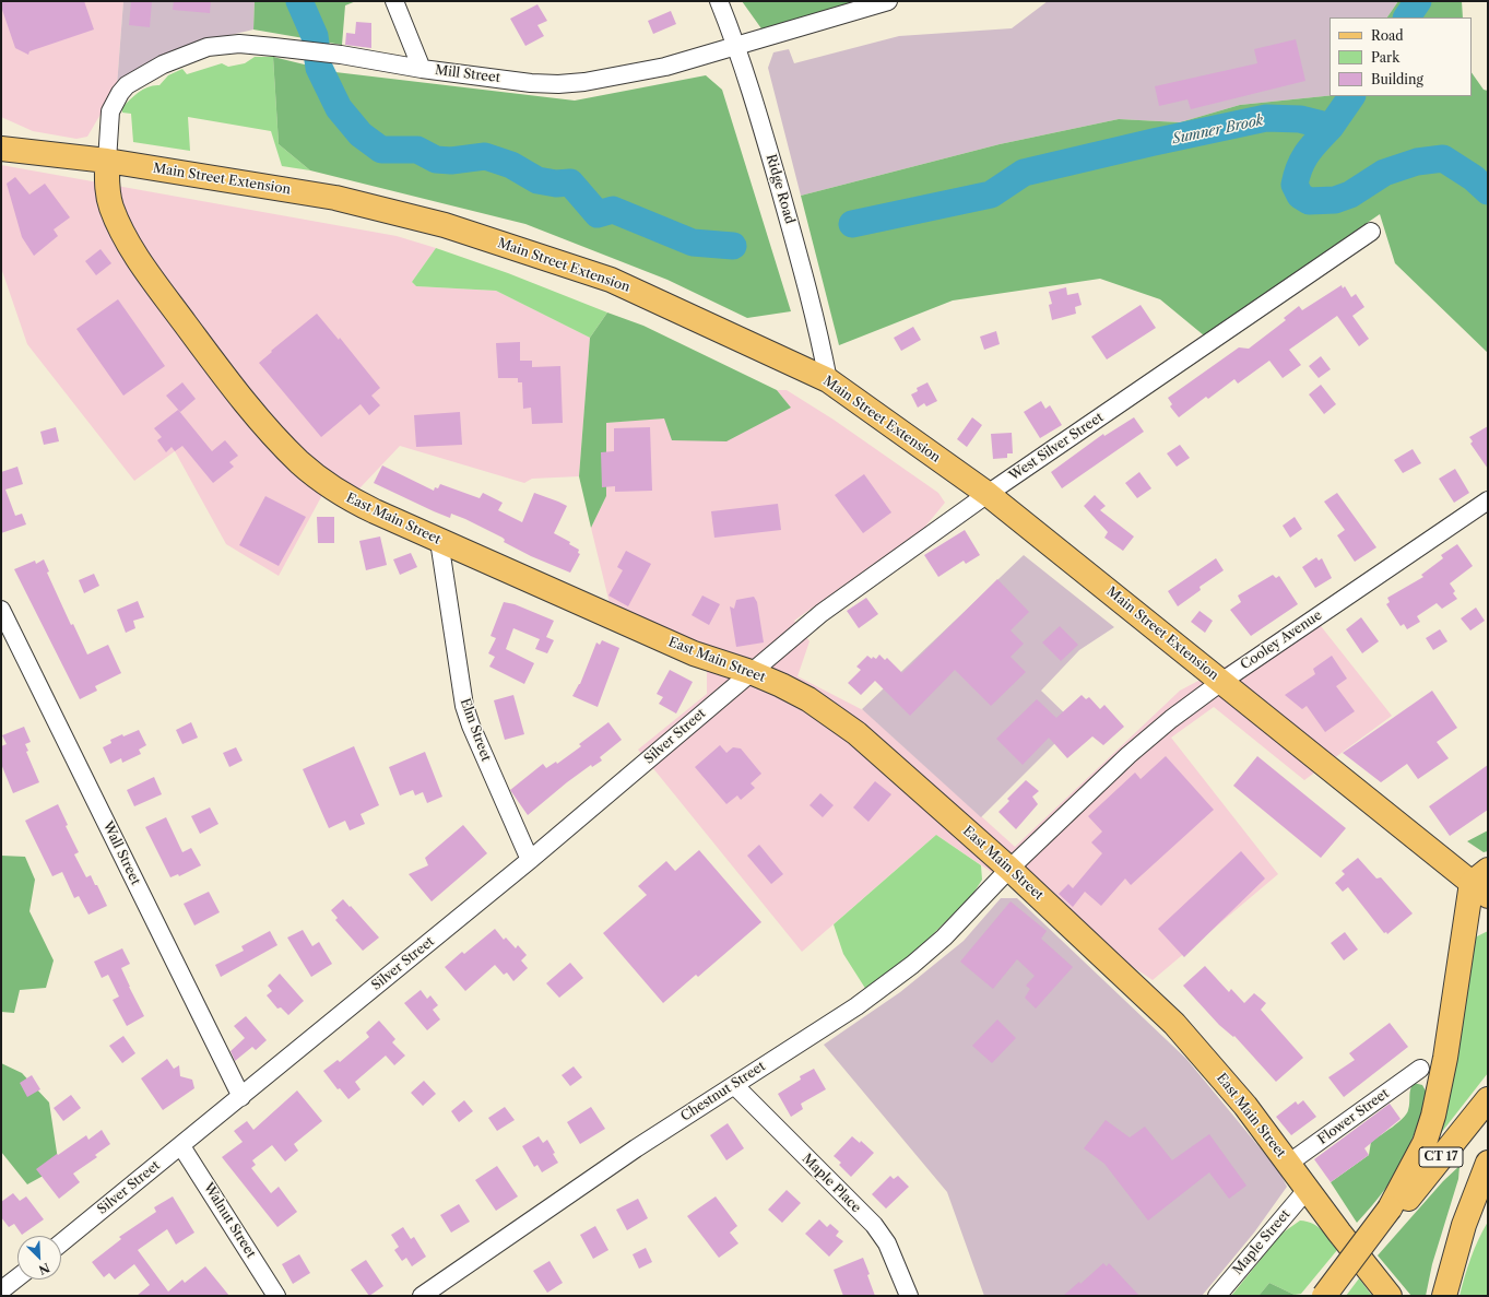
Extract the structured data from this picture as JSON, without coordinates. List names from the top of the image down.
{
  "streets": {
    "main road": ["Main Street Extension", "East Main Street", "CT 17"],
    "street": [
      "Mill Street",
      "Ridge Road",
      "West Silver Street",
      "Cooley Avenue",
      "Elm Street",
      "Silver Street",
      "Wall Street",
      "Chestnut Street",
      "Flower Street",
      "Maple Place",
      "Walnut Street",
      "Maple Street"
    ]
  },
  "crossings": [
    ["Mill Street", "Main Street Extension"],
    ["Mill Street", "Ridge Road"],
    ["Mill Street", "East Main Street"],
    ["Main Street Extension", "Ridge Road"],
    ["Main Street Extension", "West Silver Street"],
    ["Main Street Extension", "East Main Street"],
    ["Main Street Extension", "Cooley Avenue"],
    ["West Silver Street", "East Main Street"],
    ["West Silver Street", "Silver Street"],
    ["East Main Street", "Cooley Avenue"],
    ["East Main Street", "Elm Street"],
    ["East Main Street", "Silver Street"],
    ["East Main Street", "Chestnut Street"],
    ["East Main Street", "Flower Street"],
    ["East Main Street", "Maple Street"],
    ["Cooley Avenue", "Chestnut Street"],
    ["Elm Street", "Silver Street"],
    ["Silver Street", "Wall Street"],
    ["Silver Street", "Walnut Street"],
    ["Chestnut Street", "Maple Place"]
  ],
  "water": ["Sumner Brook"],
  "legend": ["Road", "Park", "Building"],
  "north": "bottom right"
}
